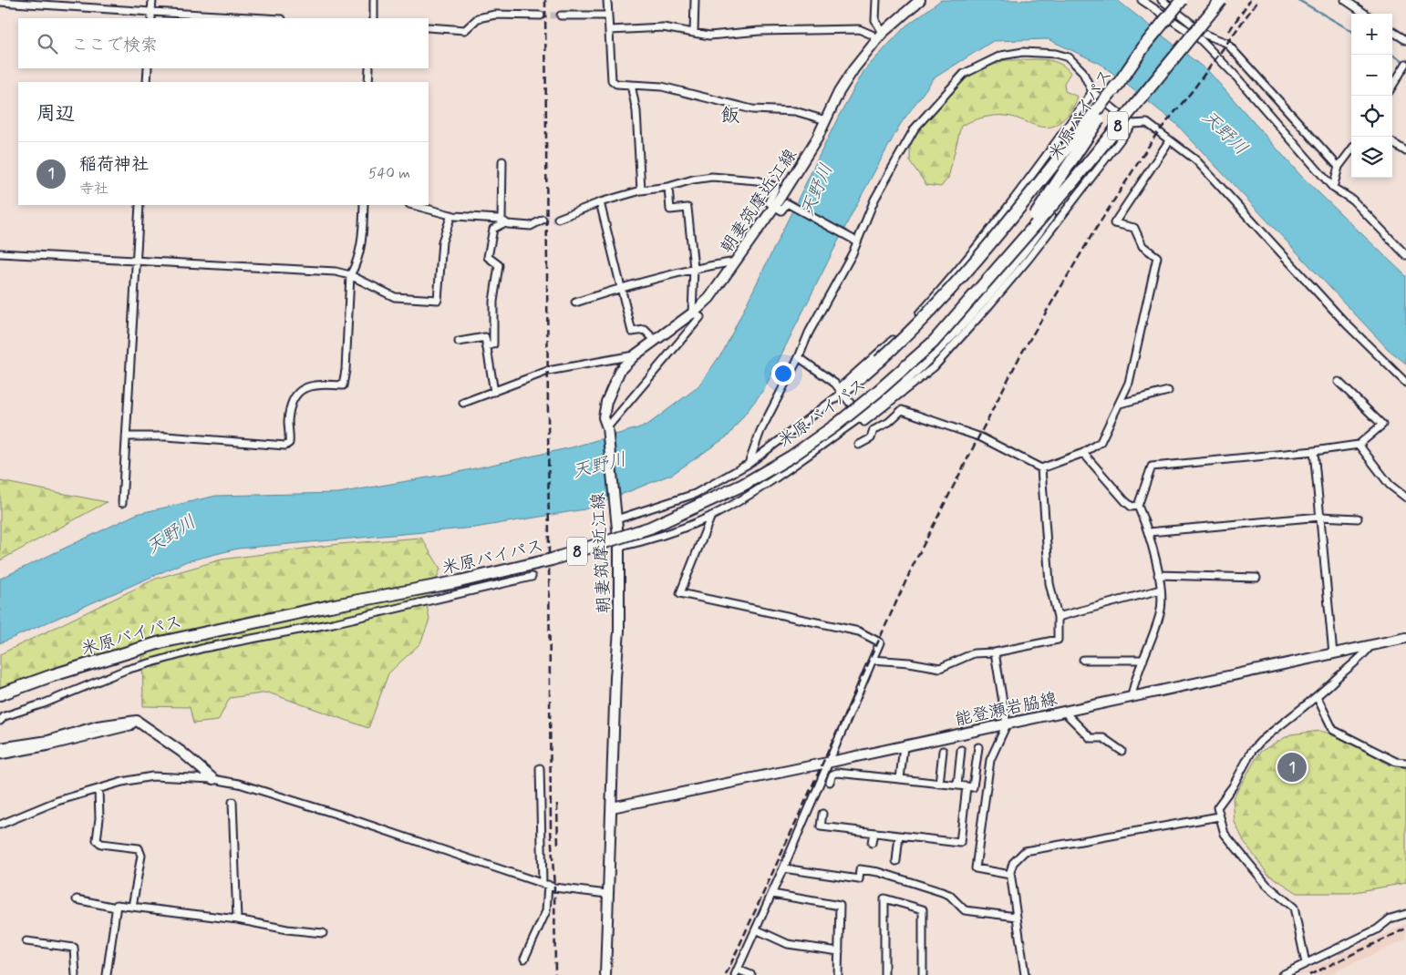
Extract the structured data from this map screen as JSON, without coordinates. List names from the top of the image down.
{
  "streets": {
    "highway": ["米原バイパス", "8"],
    "main road": ["朝妻筑摩近江線", "能登瀬岩脇線"]
  },
  "crossings": [
    ["朝妻筑摩近江線", "能登瀬岩脇線"]
  ],
  "districts": ["飯"],
  "water": ["天野川"],
  "page": {
    "map_buttons": ["+", "−"],
    "search": "ここで検索",
    "heading": "周辺",
    "list": [
      {
        "mark": "1",
        "name": "稲荷神社",
        "note": "寺社",
        "value": "540 m"
      }
    ],
    "pins": "1"
  }
}
